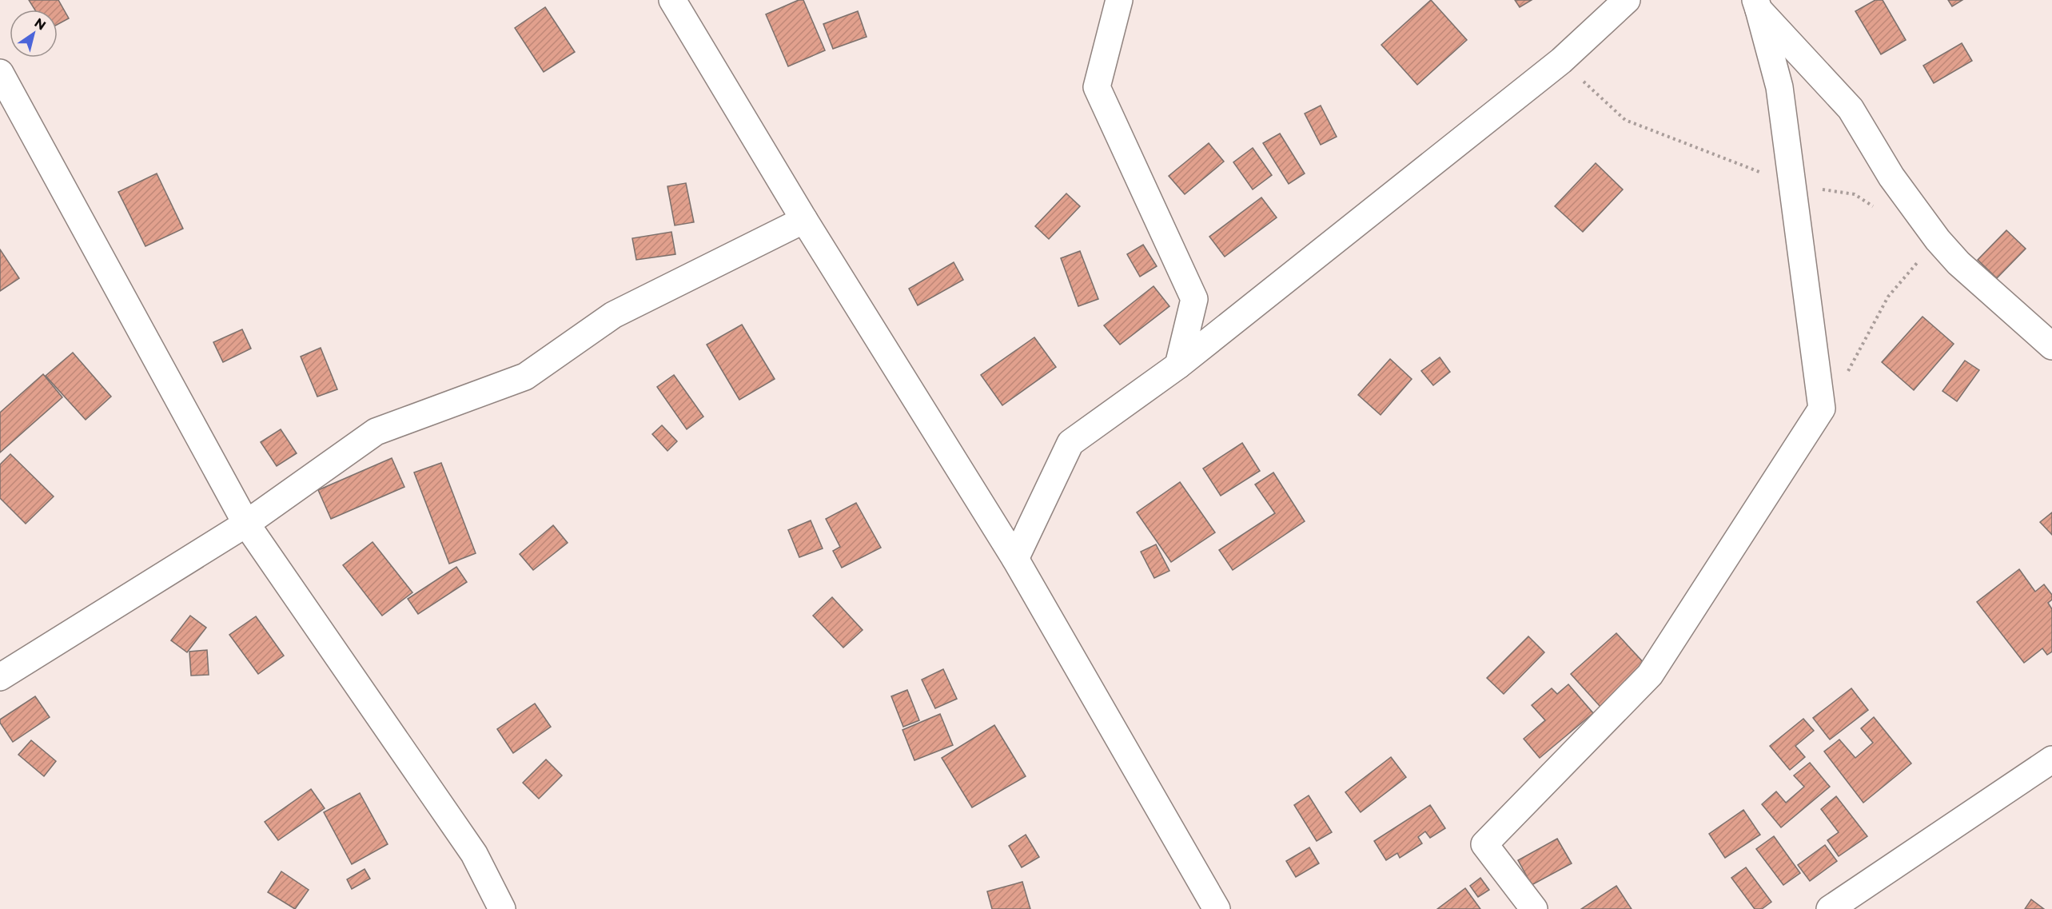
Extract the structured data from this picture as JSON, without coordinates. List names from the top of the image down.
{
  "north": "top right"
}
